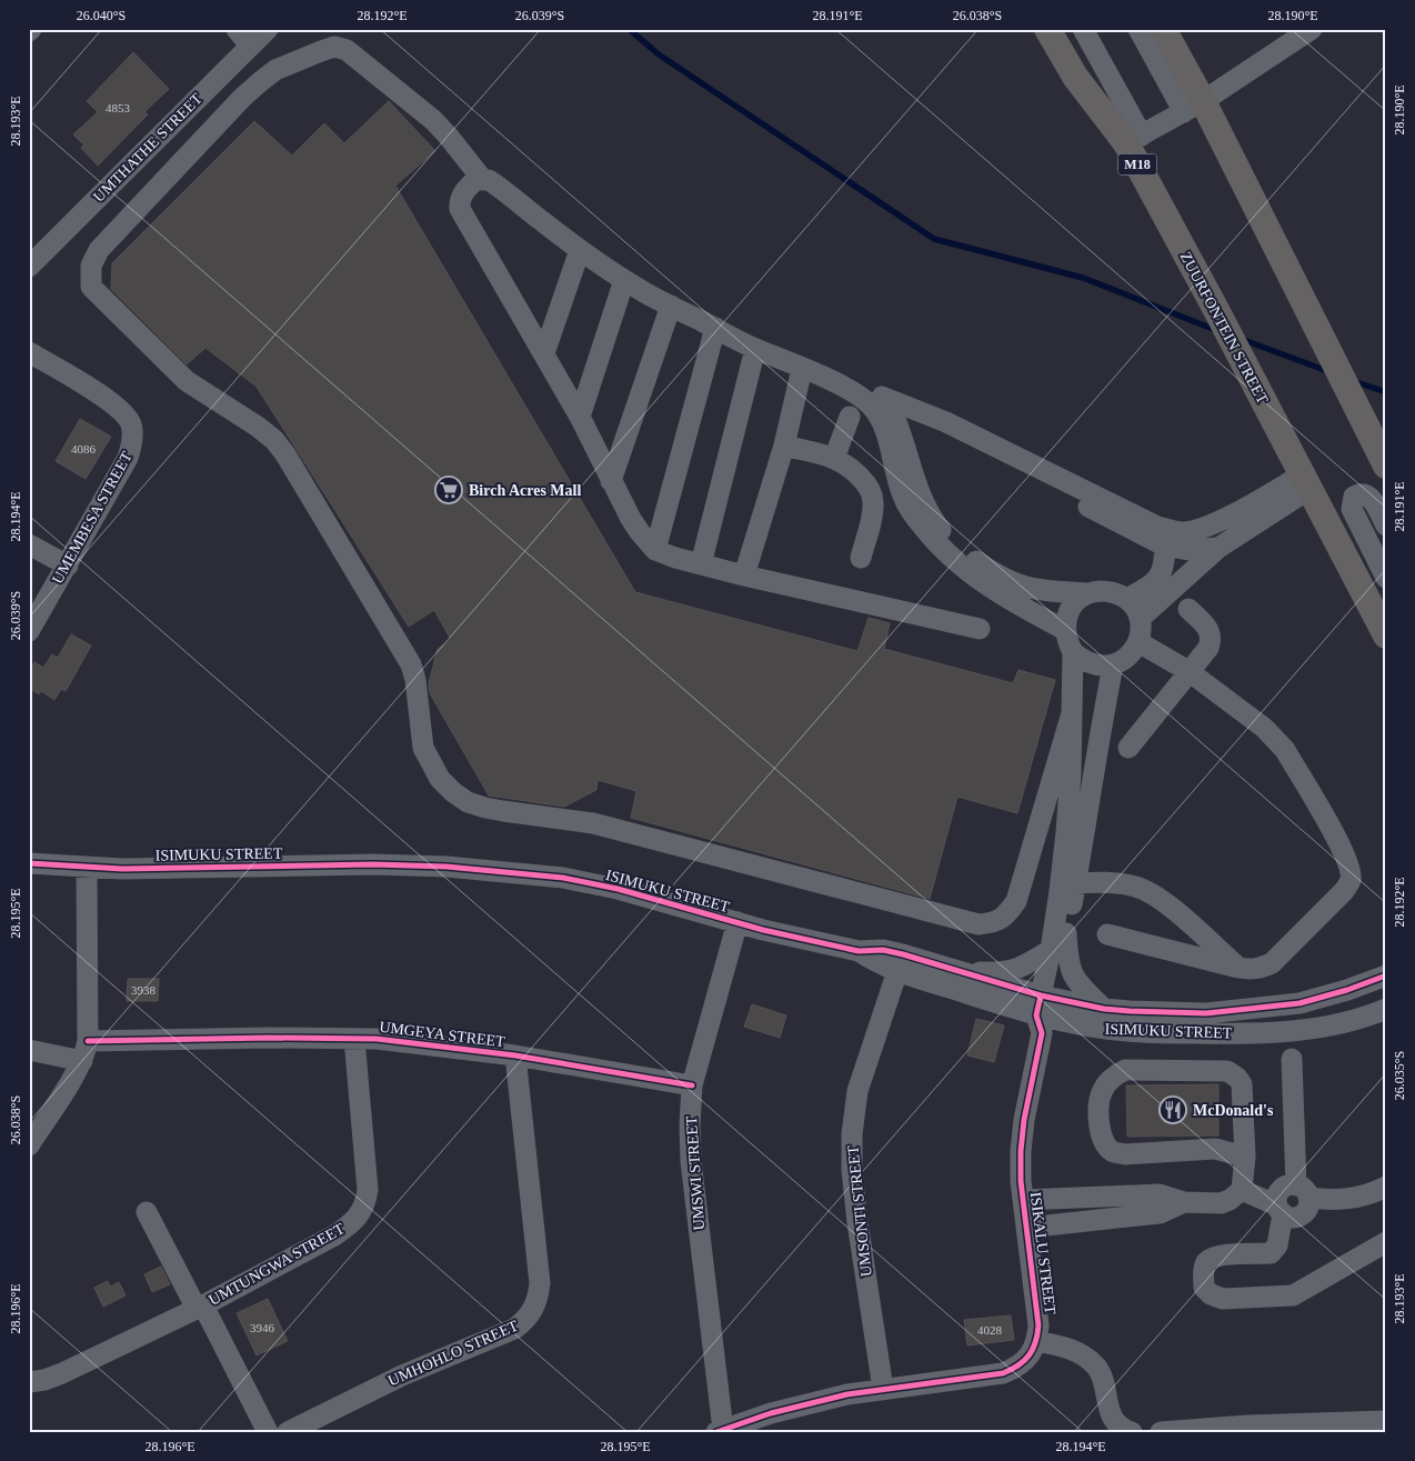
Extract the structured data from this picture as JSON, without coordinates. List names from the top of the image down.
{
  "streets": {
    "main road": ["M18", "ZUURFONTEIN STREET"],
    "street": [
      "UMTHATHE STREET",
      "UMEMBESA STREET",
      "ISIMUKU STREET",
      "UMGEYA STREET",
      "UMSWI STREET",
      "UMSONTI STREET",
      "ISIKALU STREET",
      "UMTUNGWA STREET",
      "UMHOHLO STREET"
    ]
  },
  "crossings": [
    ["ISIMUKU STREET", "UMSWI STREET"],
    ["ISIMUKU STREET", "UMSONTI STREET"],
    ["ISIMUKU STREET", "ISIKALU STREET"],
    ["UMGEYA STREET", "UMSWI STREET"],
    ["UMGEYA STREET", "UMTUNGWA STREET"],
    ["UMGEYA STREET", "UMHOHLO STREET"]
  ],
  "places": {
    "supermarket": ["Birch Acres Mall"],
    "restaurant": ["McDonald's"]
  },
  "house_numbers": [
    "4853",
    "4086",
    "3938",
    "3946",
    "4028"
  ],
  "coordinates": [
    "26.040°S",
    "28.192°E",
    "26.039°S",
    "28.191°E",
    "26.038°S",
    "28.190°E",
    "28.193°E",
    "28.194°E",
    "28.195°E",
    "26.035°S",
    "28.196°E"
  ]
}
